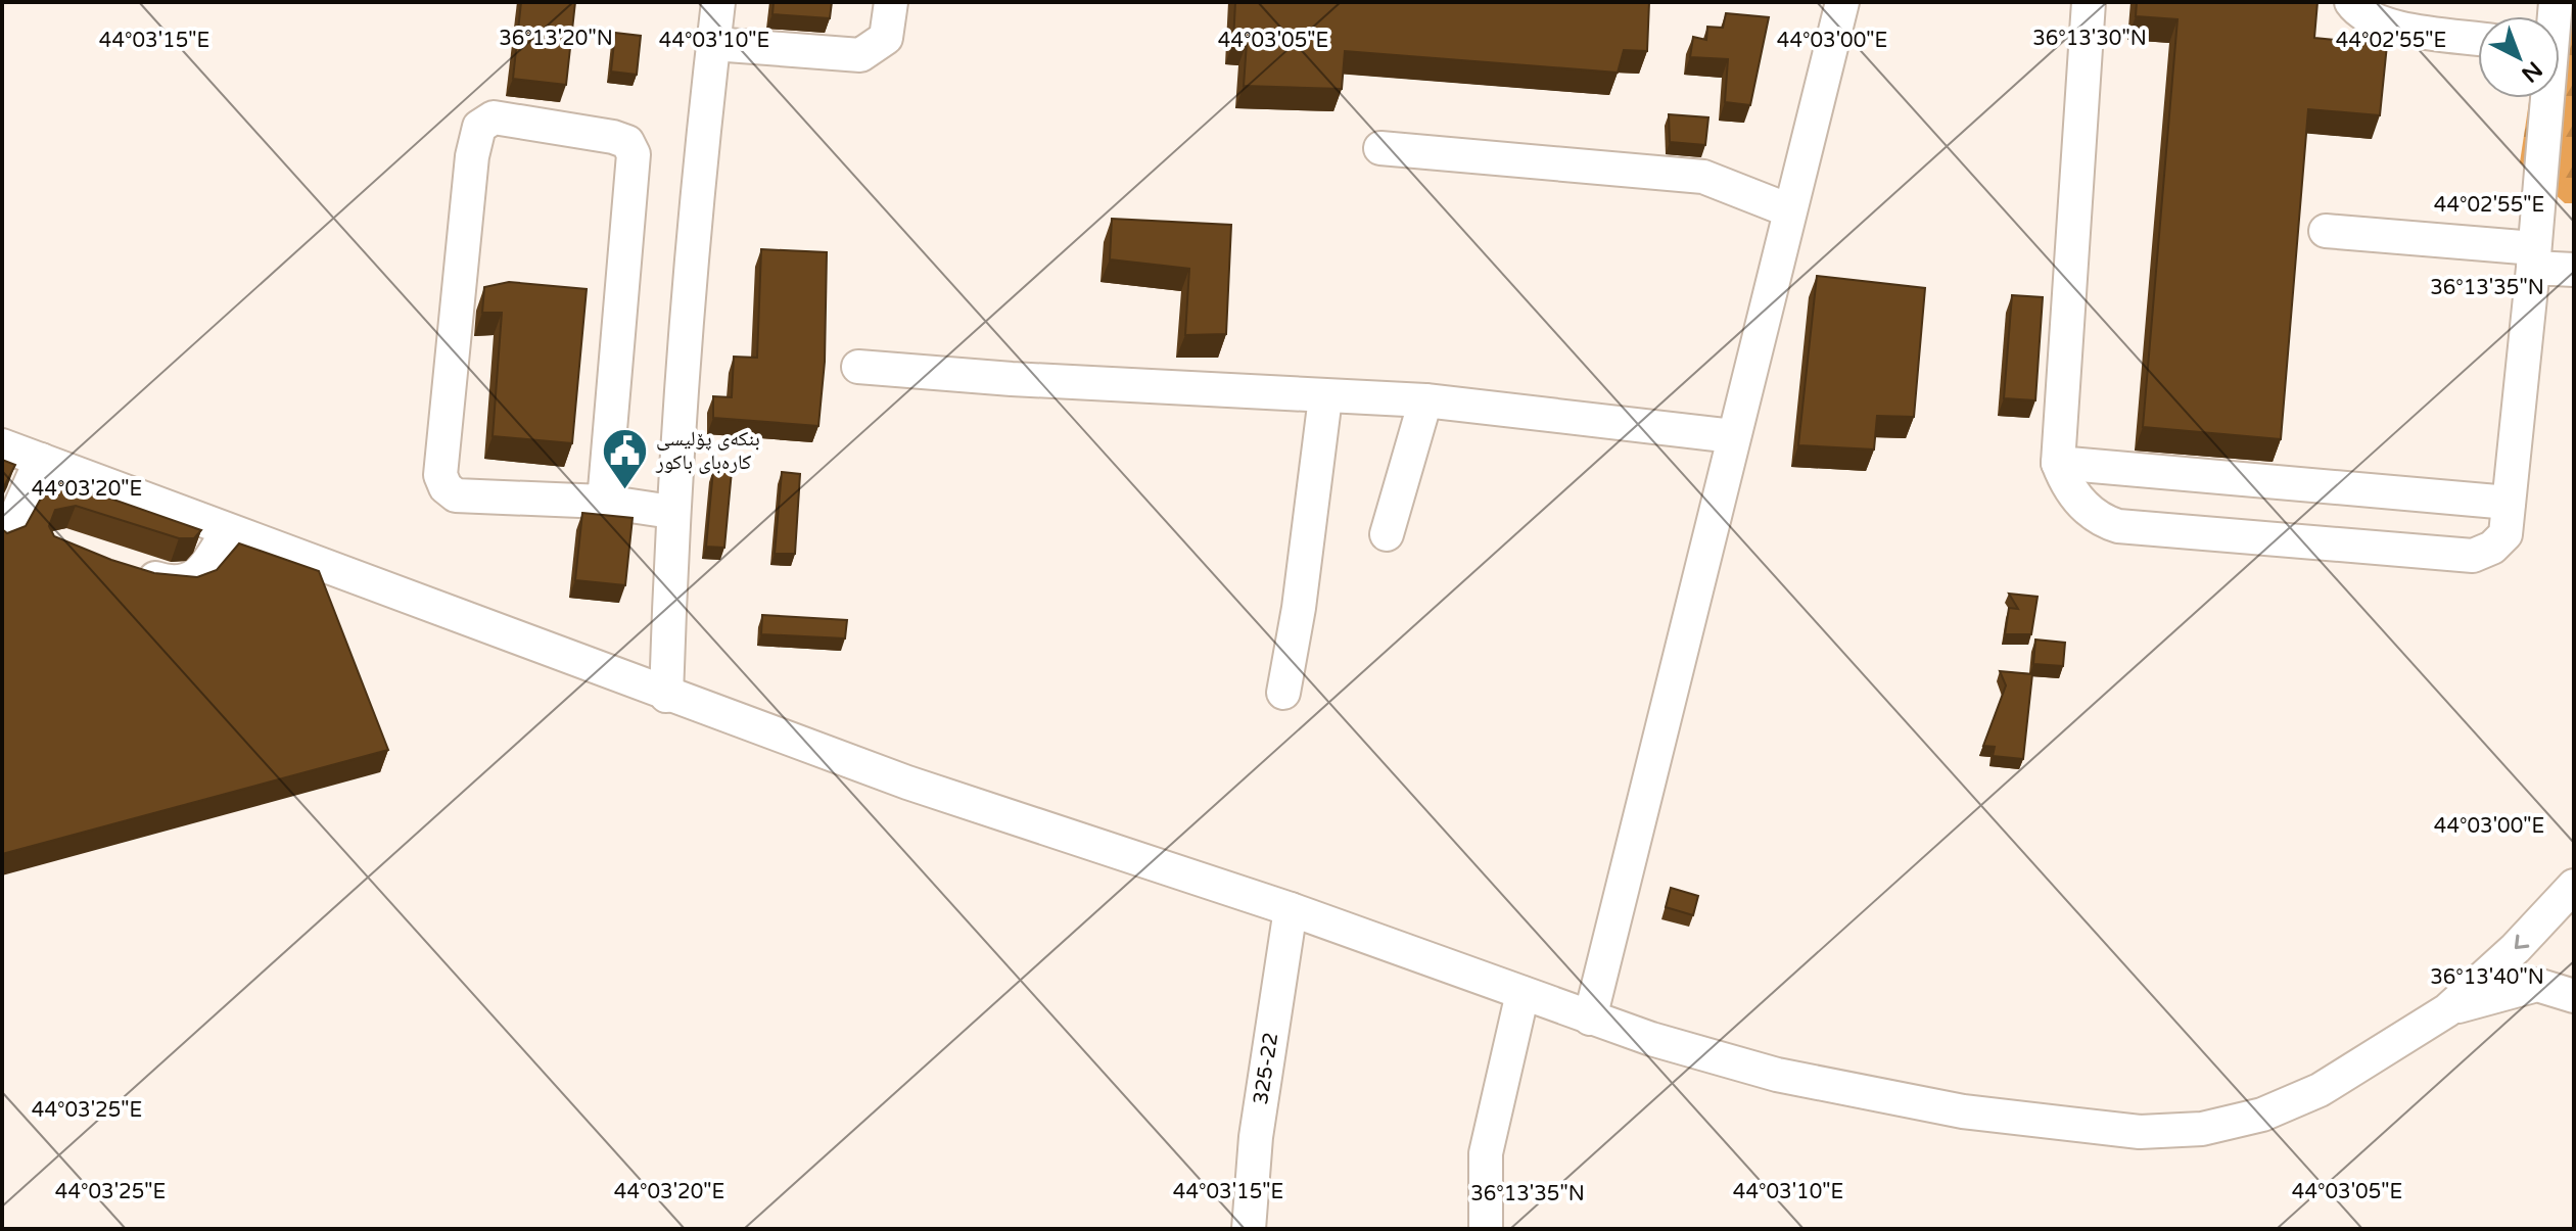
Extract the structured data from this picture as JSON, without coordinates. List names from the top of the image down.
{
  "streets": {
    "street": ["325-22"]
  },
  "places": {
    "public building": ["بنکەی پۆلیسی کارەبای باکور"]
  },
  "north": "bottom right",
  "coordinates": [
    "36°13'20\"N",
    "36°13'30\"N",
    "44°03'15\"E",
    "44°03'10\"E",
    "44°03'05\"E",
    "44°03'00\"E",
    "44°02'55\"E",
    "36°13'35\"N",
    "44°03'20\"E",
    "36°13'40\"N",
    "44°03'25\"E"
  ]
}
